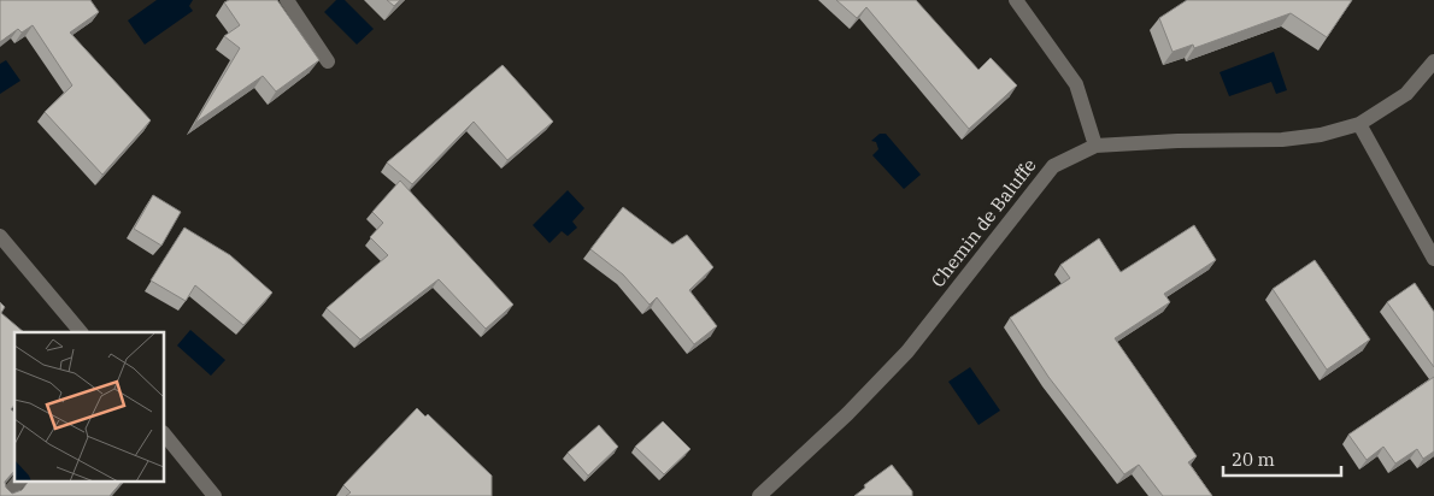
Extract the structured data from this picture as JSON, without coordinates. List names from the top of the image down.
{
  "streets": {
    "street": ["Chemin de Baluffe"]
  },
  "scale_bar": "20 m"
}
